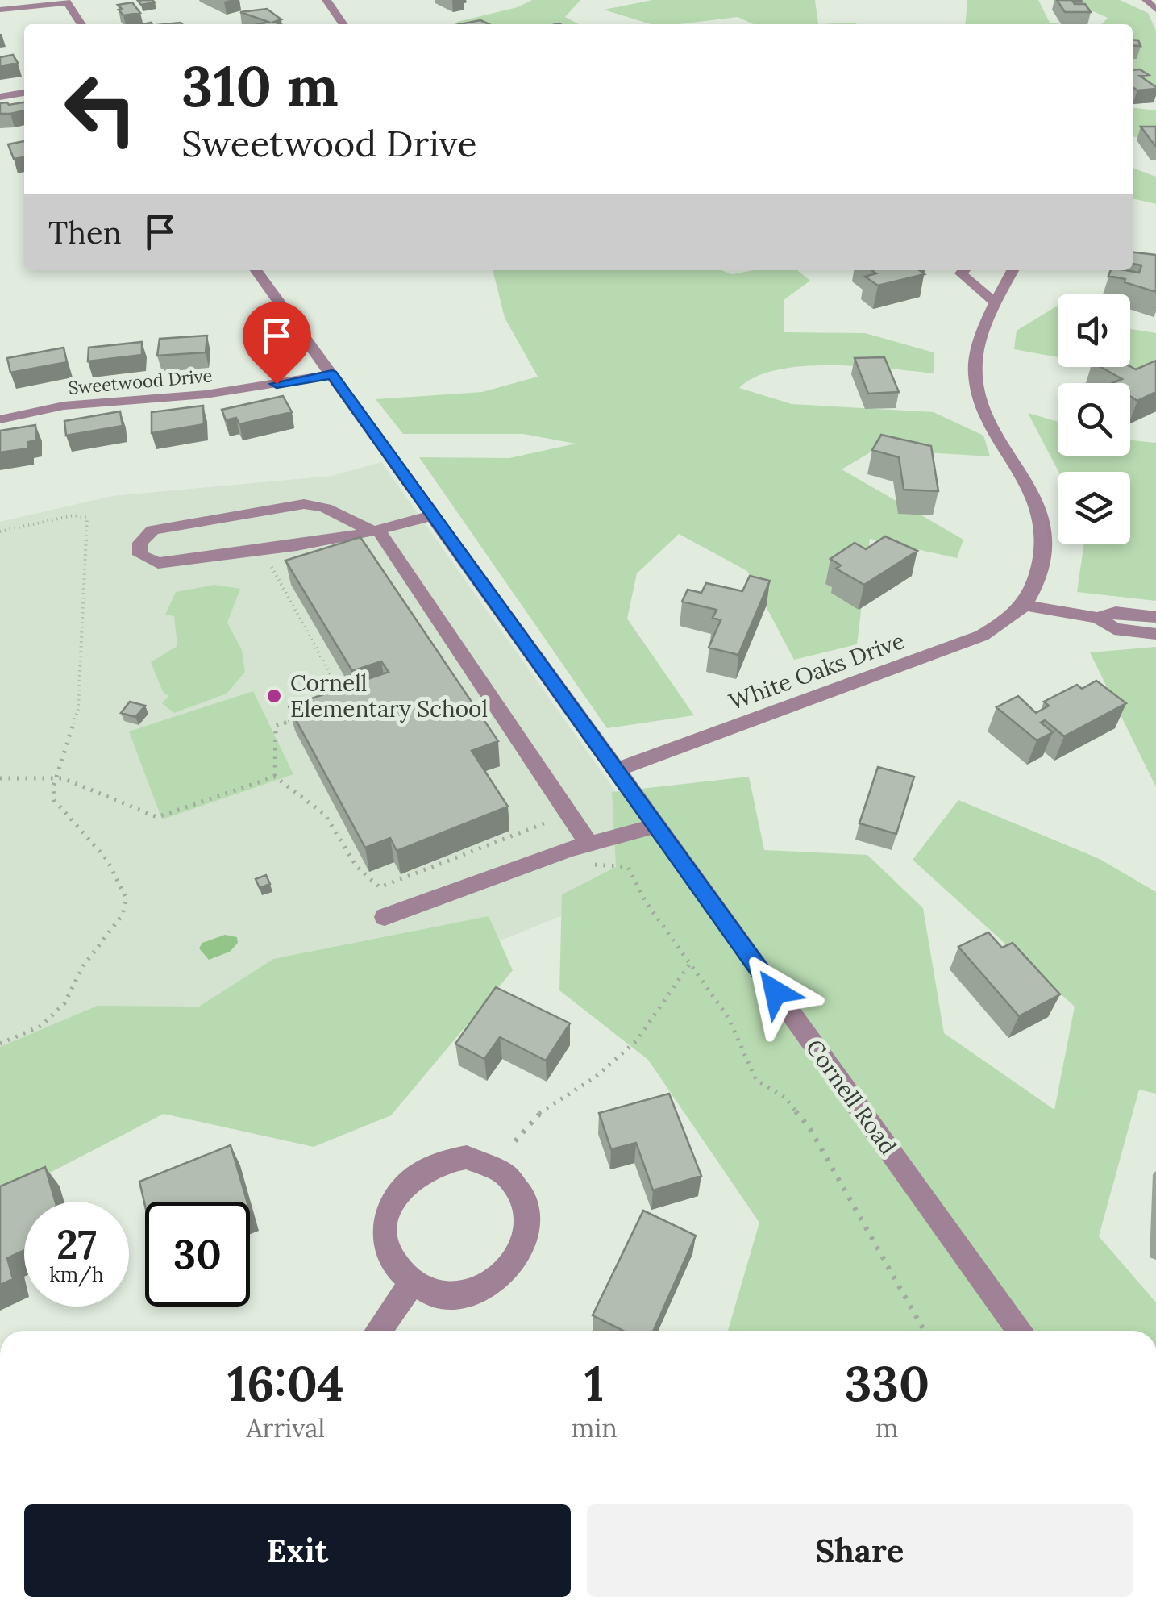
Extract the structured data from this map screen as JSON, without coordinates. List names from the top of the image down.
{
  "streets": {
    "street": ["Sweetwood Drive", "White Oaks Drive", "Cornell Road"]
  },
  "crossings": [
    ["Sweetwood Drive", "Cornell Road"],
    ["White Oaks Drive", "Cornell Road"]
  ],
  "places": ["Cornell Elementary School"],
  "page": {
    "turn": ["310 m", "Sweetwood Drive"],
    "then": "Then",
    "speed": "27 km/h",
    "limit": "30",
    "eta": [
      "16:04",
      "Arrival",
      "1",
      "min",
      "330",
      "m"
    ],
    "buttons": ["Exit", "Share"]
  }
}
